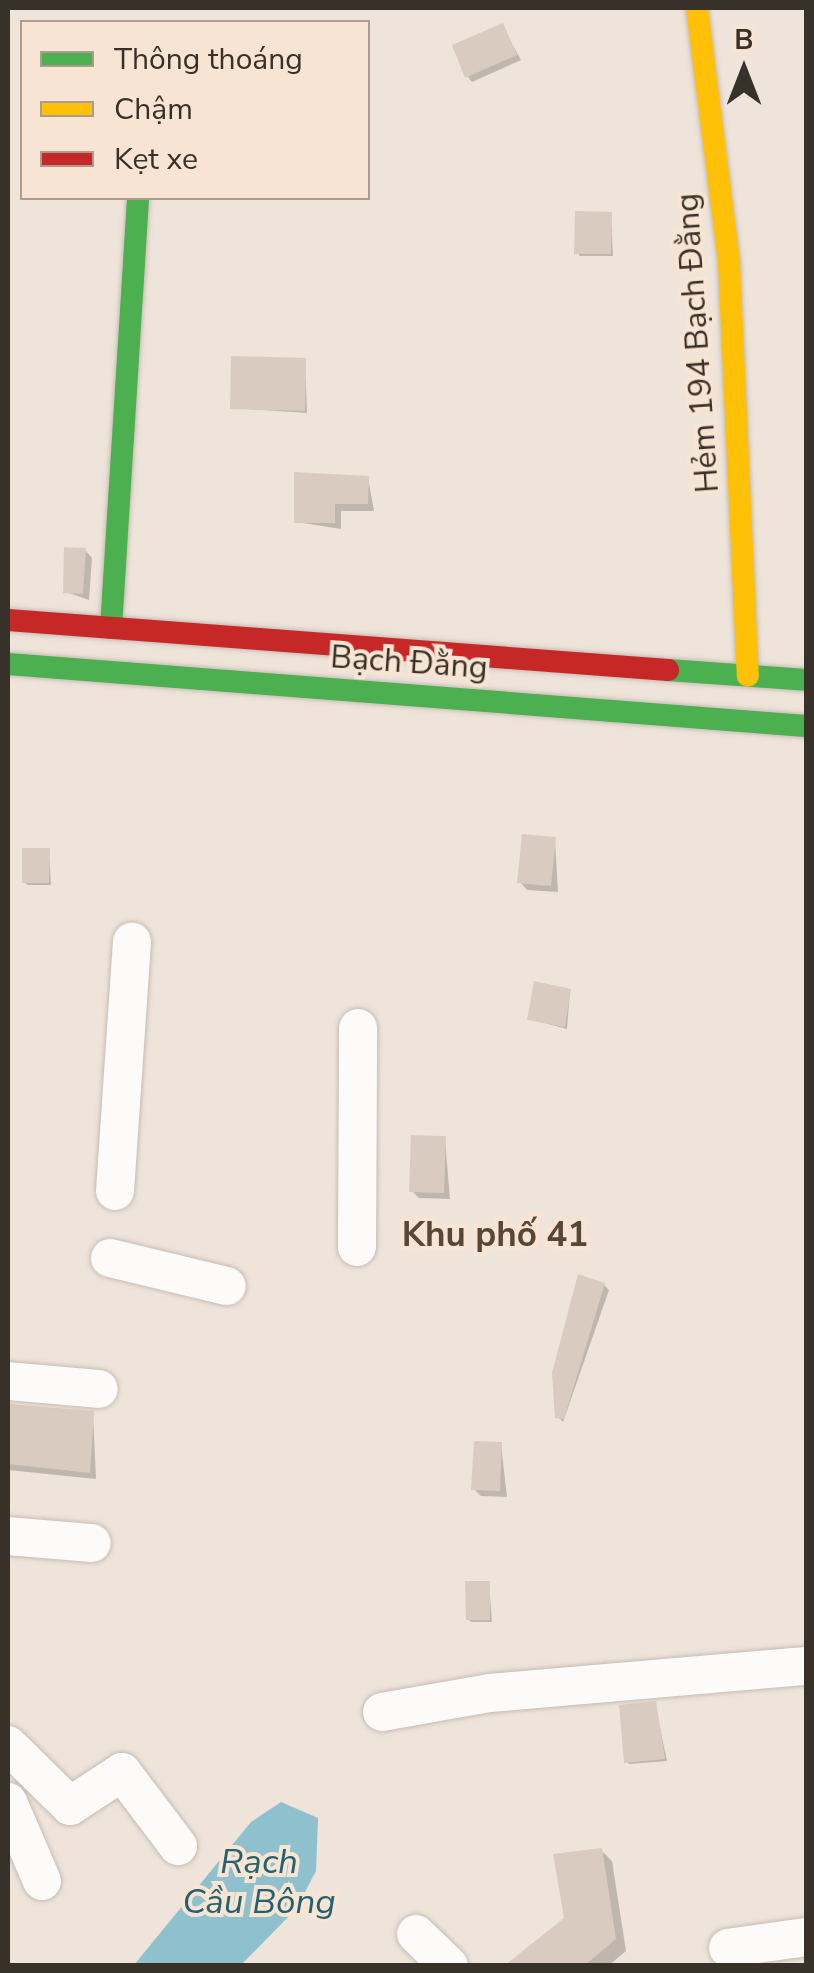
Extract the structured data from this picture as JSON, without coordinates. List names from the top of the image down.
{
  "streets": {
    "main road": ["Hẻm 194 Bạch Đằng", "Bạch Đằng"]
  },
  "crossings": [
    ["Hẻm 194 Bạch Đằng", "Bạch Đằng"]
  ],
  "districts": ["Khu phố 41"],
  "water": ["Rạch Cầu Bông"],
  "legend": ["Thông thoáng", "Chậm", "Kẹt xe"],
  "north": "top"
}
